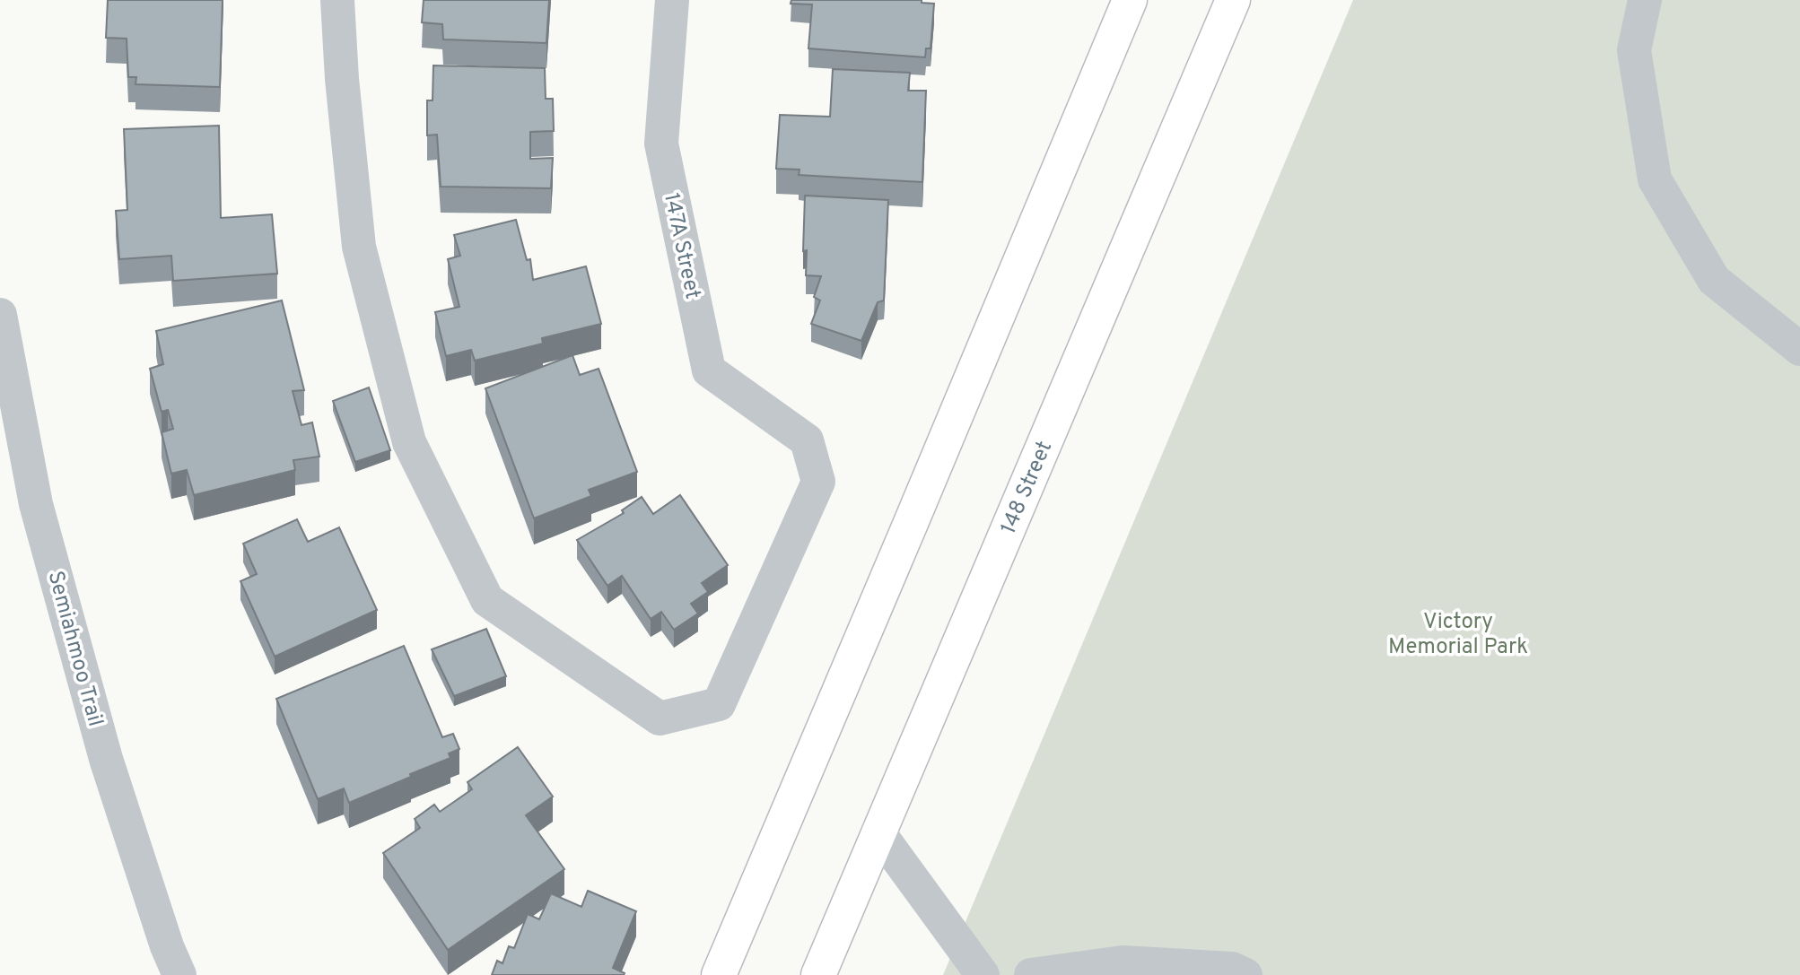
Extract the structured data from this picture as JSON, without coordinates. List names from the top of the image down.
{
  "streets": {
    "main road": ["148 Street"],
    "street": ["147A Street", "Semiahmoo Trail"]
  },
  "parks": ["Victory Memorial Park"]
}
